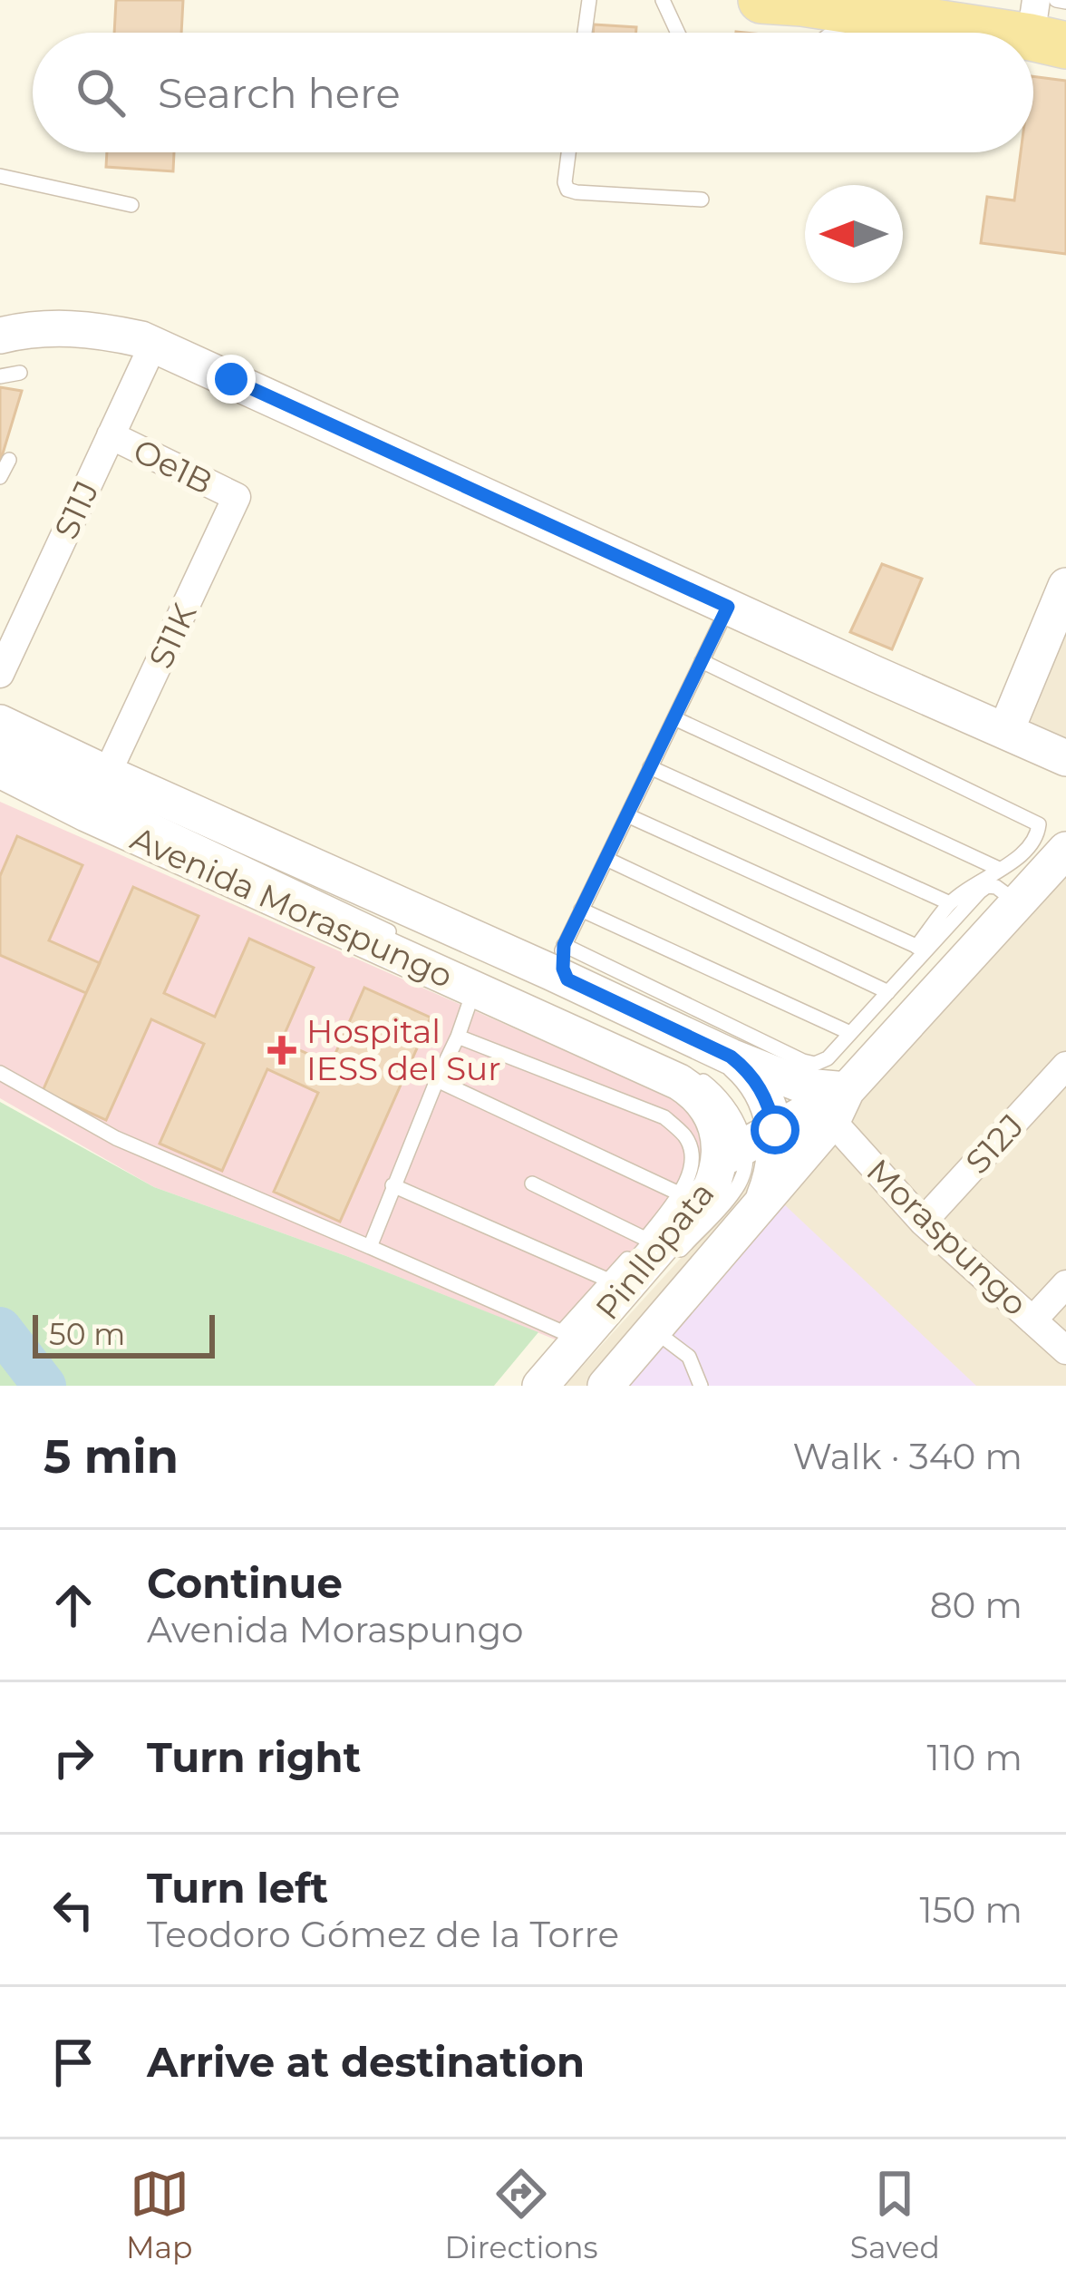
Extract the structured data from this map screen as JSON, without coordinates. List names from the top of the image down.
{
  "streets": {
    "street": [
      "Oe1B",
      "S11J",
      "S11K",
      "Avenida Moraspungo",
      "S12J",
      "Moraspungo",
      "Pinllopata"
    ]
  },
  "crossings": [
    ["Oe1B", "S11J"],
    ["Oe1B", "S11K"],
    ["S11K", "Avenida Moraspungo"],
    ["Avenida Moraspungo", "Moraspungo"],
    ["Avenida Moraspungo", "Pinllopata"],
    ["S12J", "Moraspungo"],
    ["Moraspungo", "Pinllopata"]
  ],
  "places": {
    "health": ["Hospital IESS del Sur"]
  },
  "scale_bar": "50 m",
  "north": "left",
  "page": {
    "search": "Search here",
    "scale": "50 m",
    "heading": ["5 min", "Walk · 340 m"],
    "list": [
      ["Continue", "Avenida Moraspungo", "80 m"],
      ["Turn right", "110 m"],
      ["Turn left", "Teodoro Gómez de la Torre", "150 m"],
      "Arrive at destination"
    ],
    "nav": ["Map", "Directions", "Saved"]
  }
}
